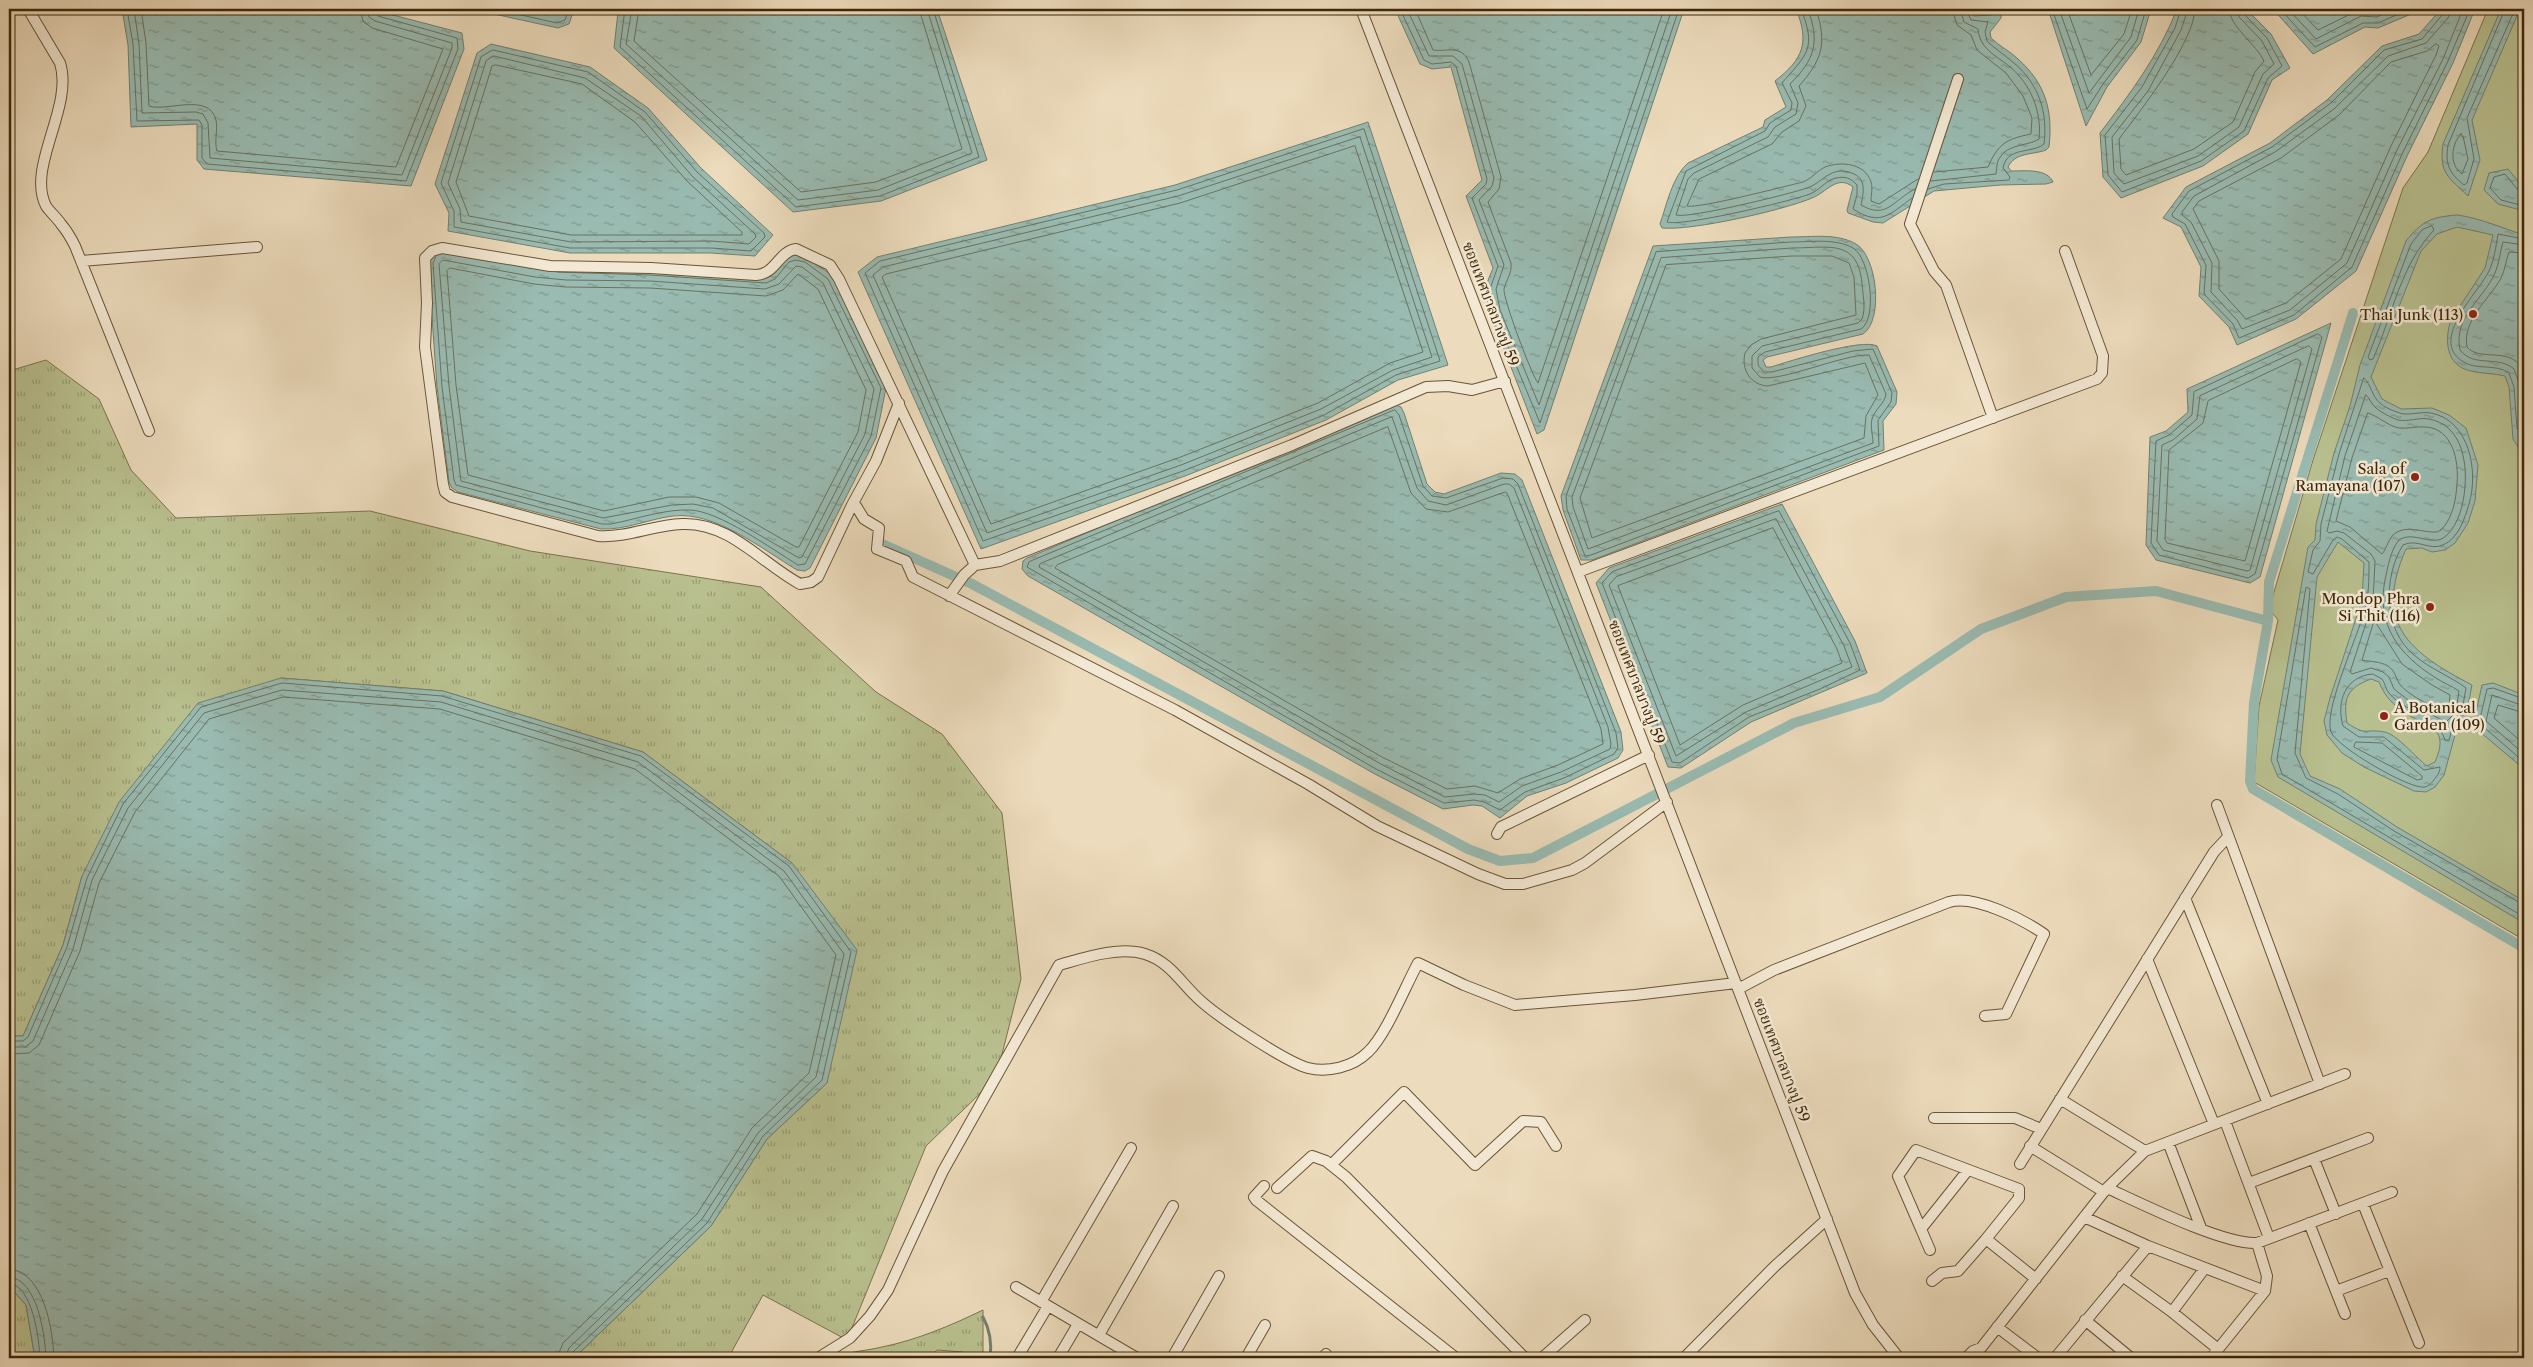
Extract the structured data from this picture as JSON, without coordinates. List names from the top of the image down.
{
  "streets": {
    "street": ["ซอยเทศบาลบางปู 59"]
  },
  "places": [
    "Thai Junk (113)",
    "Sala of Ramayana (107)",
    "Mondop Phra Si Thit (116)",
    "A Botanical Garden (109)"
  ]
}
